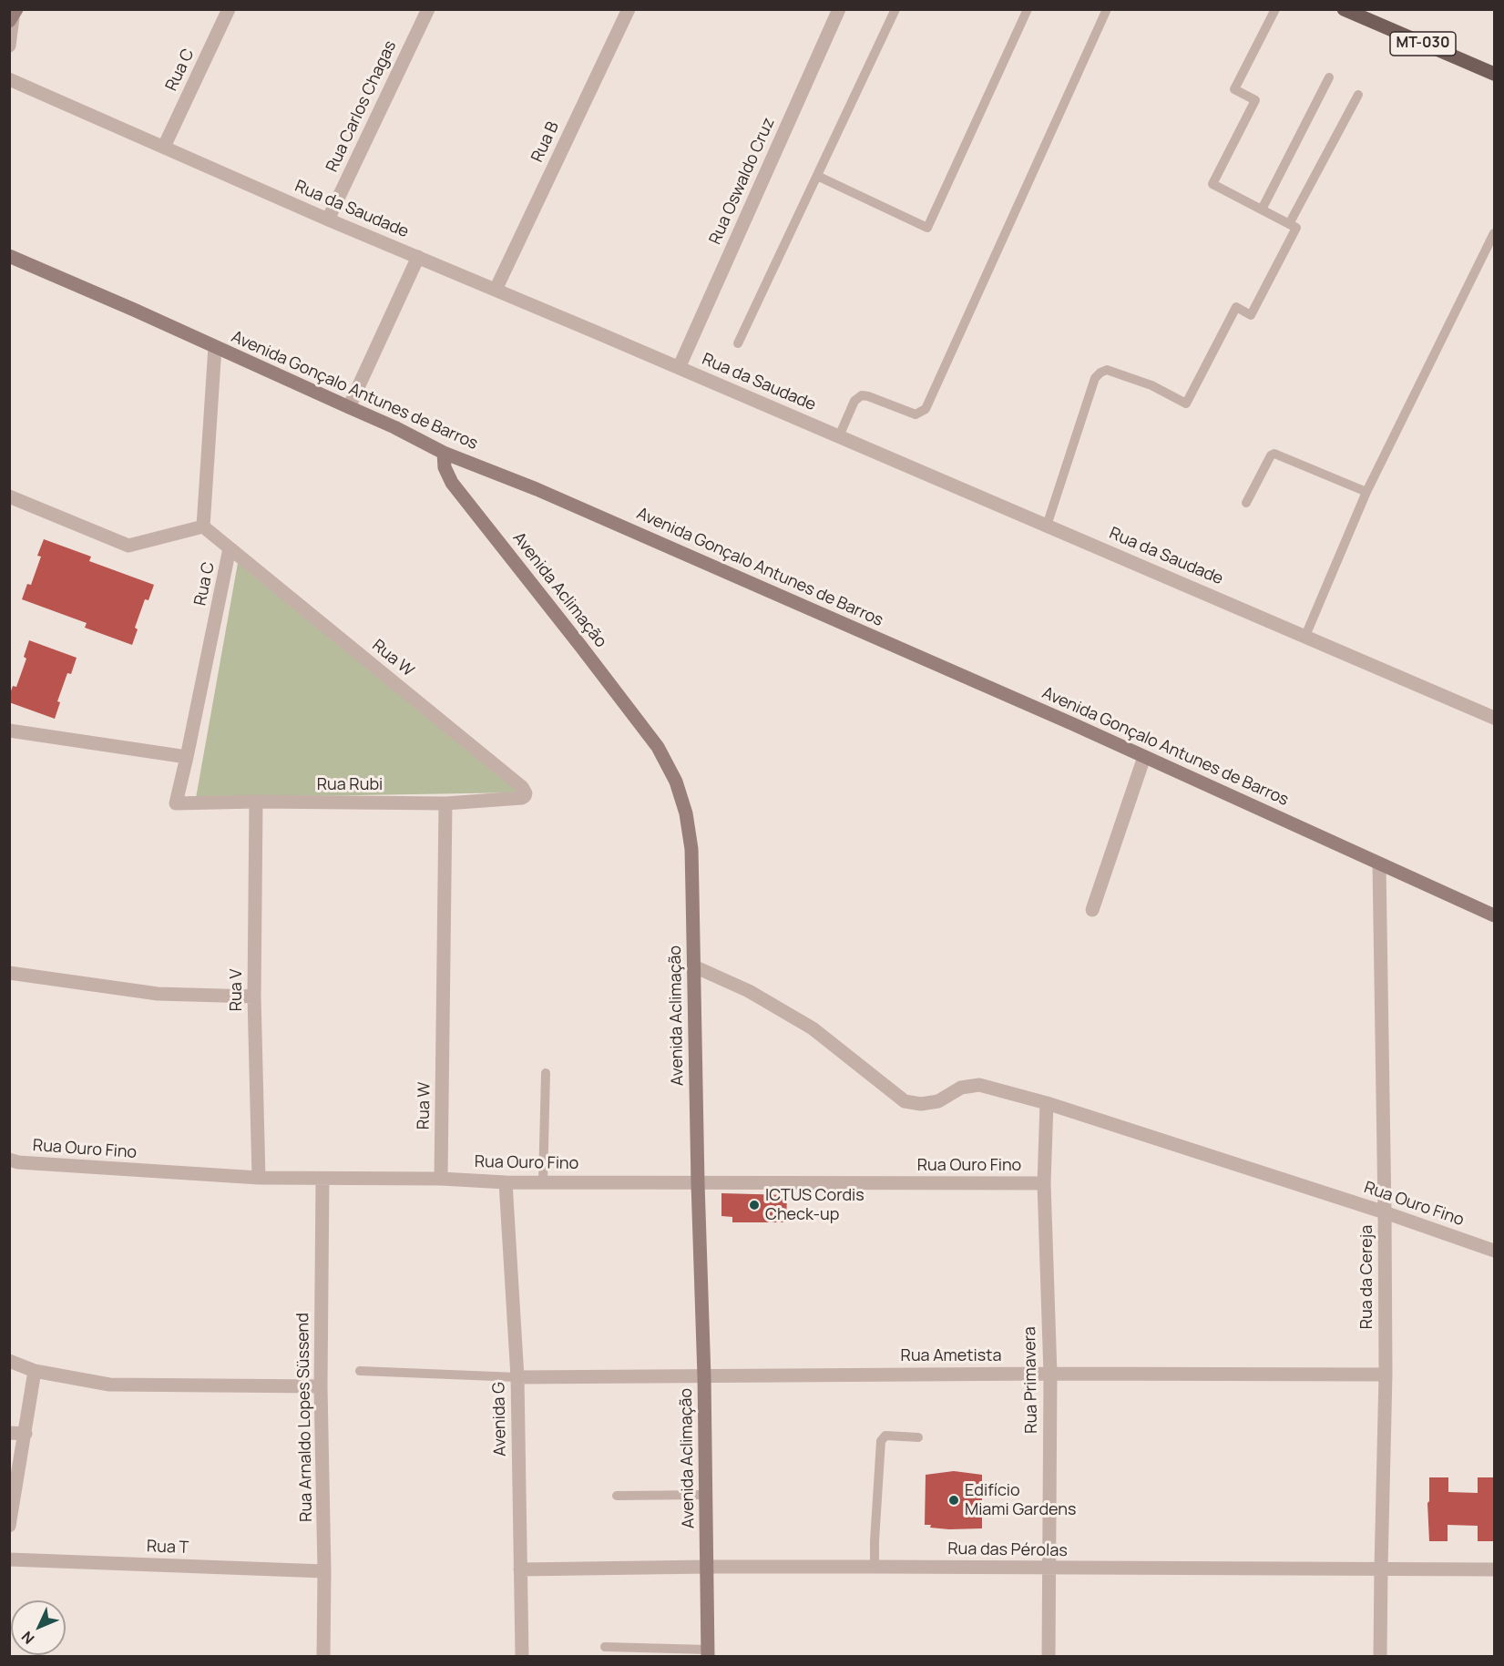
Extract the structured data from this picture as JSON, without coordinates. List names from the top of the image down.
{
  "streets": {
    "main road": ["MT-030", "Avenida Gonçalo Antunes de Barros", "Avenida Aclimação"],
    "street": [
      "Rua C",
      "Rua Carlos Chagas",
      "Rua B",
      "Rua Oswaldo Cruz",
      "Rua da Saudade",
      "Rua W",
      "Rua Rubi",
      "Rua V",
      "Rua Ouro Fino",
      "Rua da Cereja",
      "Rua Ametista",
      "Rua Primavera",
      "Rua Arnaldo Lopes Süssend",
      "Avenida G",
      "Rua T",
      "Rua das Pérolas"
    ]
  },
  "crossings": [
    ["Rua C", "Rua da Saudade"],
    ["Rua C", "Rua W"],
    ["Rua C", "Rua Rubi"],
    ["Rua Carlos Chagas", "Rua da Saudade"],
    ["Rua B", "Rua da Saudade"],
    ["Rua Oswaldo Cruz", "Rua da Saudade"],
    ["Avenida Gonçalo Antunes de Barros", "Avenida Aclimação"],
    ["Avenida Gonçalo Antunes de Barros", "Rua da Cereja"],
    ["Avenida Aclimação", "Rua Ouro Fino"],
    ["Avenida Aclimação", "Rua Ametista"],
    ["Avenida Aclimação", "Rua das Pérolas"],
    ["Rua W", "Rua Rubi"],
    ["Rua W", "Rua Ouro Fino"],
    ["Rua Rubi", "Rua V"],
    ["Rua V", "Rua Ouro Fino"],
    ["Rua Ouro Fino", "Rua da Cereja"],
    ["Rua Ouro Fino", "Rua Primavera"],
    ["Rua Ouro Fino", "Rua Arnaldo Lopes Süssend"],
    ["Rua Ouro Fino", "Avenida G"],
    ["Rua da Cereja", "Rua Ametista"],
    ["Rua da Cereja", "Rua das Pérolas"],
    ["Rua Ametista", "Rua Primavera"],
    ["Rua Ametista", "Avenida G"],
    ["Rua Primavera", "Rua das Pérolas"],
    ["Rua Arnaldo Lopes Süssend", "Rua T"],
    ["Avenida G", "Rua das Pérolas"]
  ],
  "places": ["ICTUS Cordis Check-up", "Edifício Miami Gardens"],
  "north": "bottom left"
}
